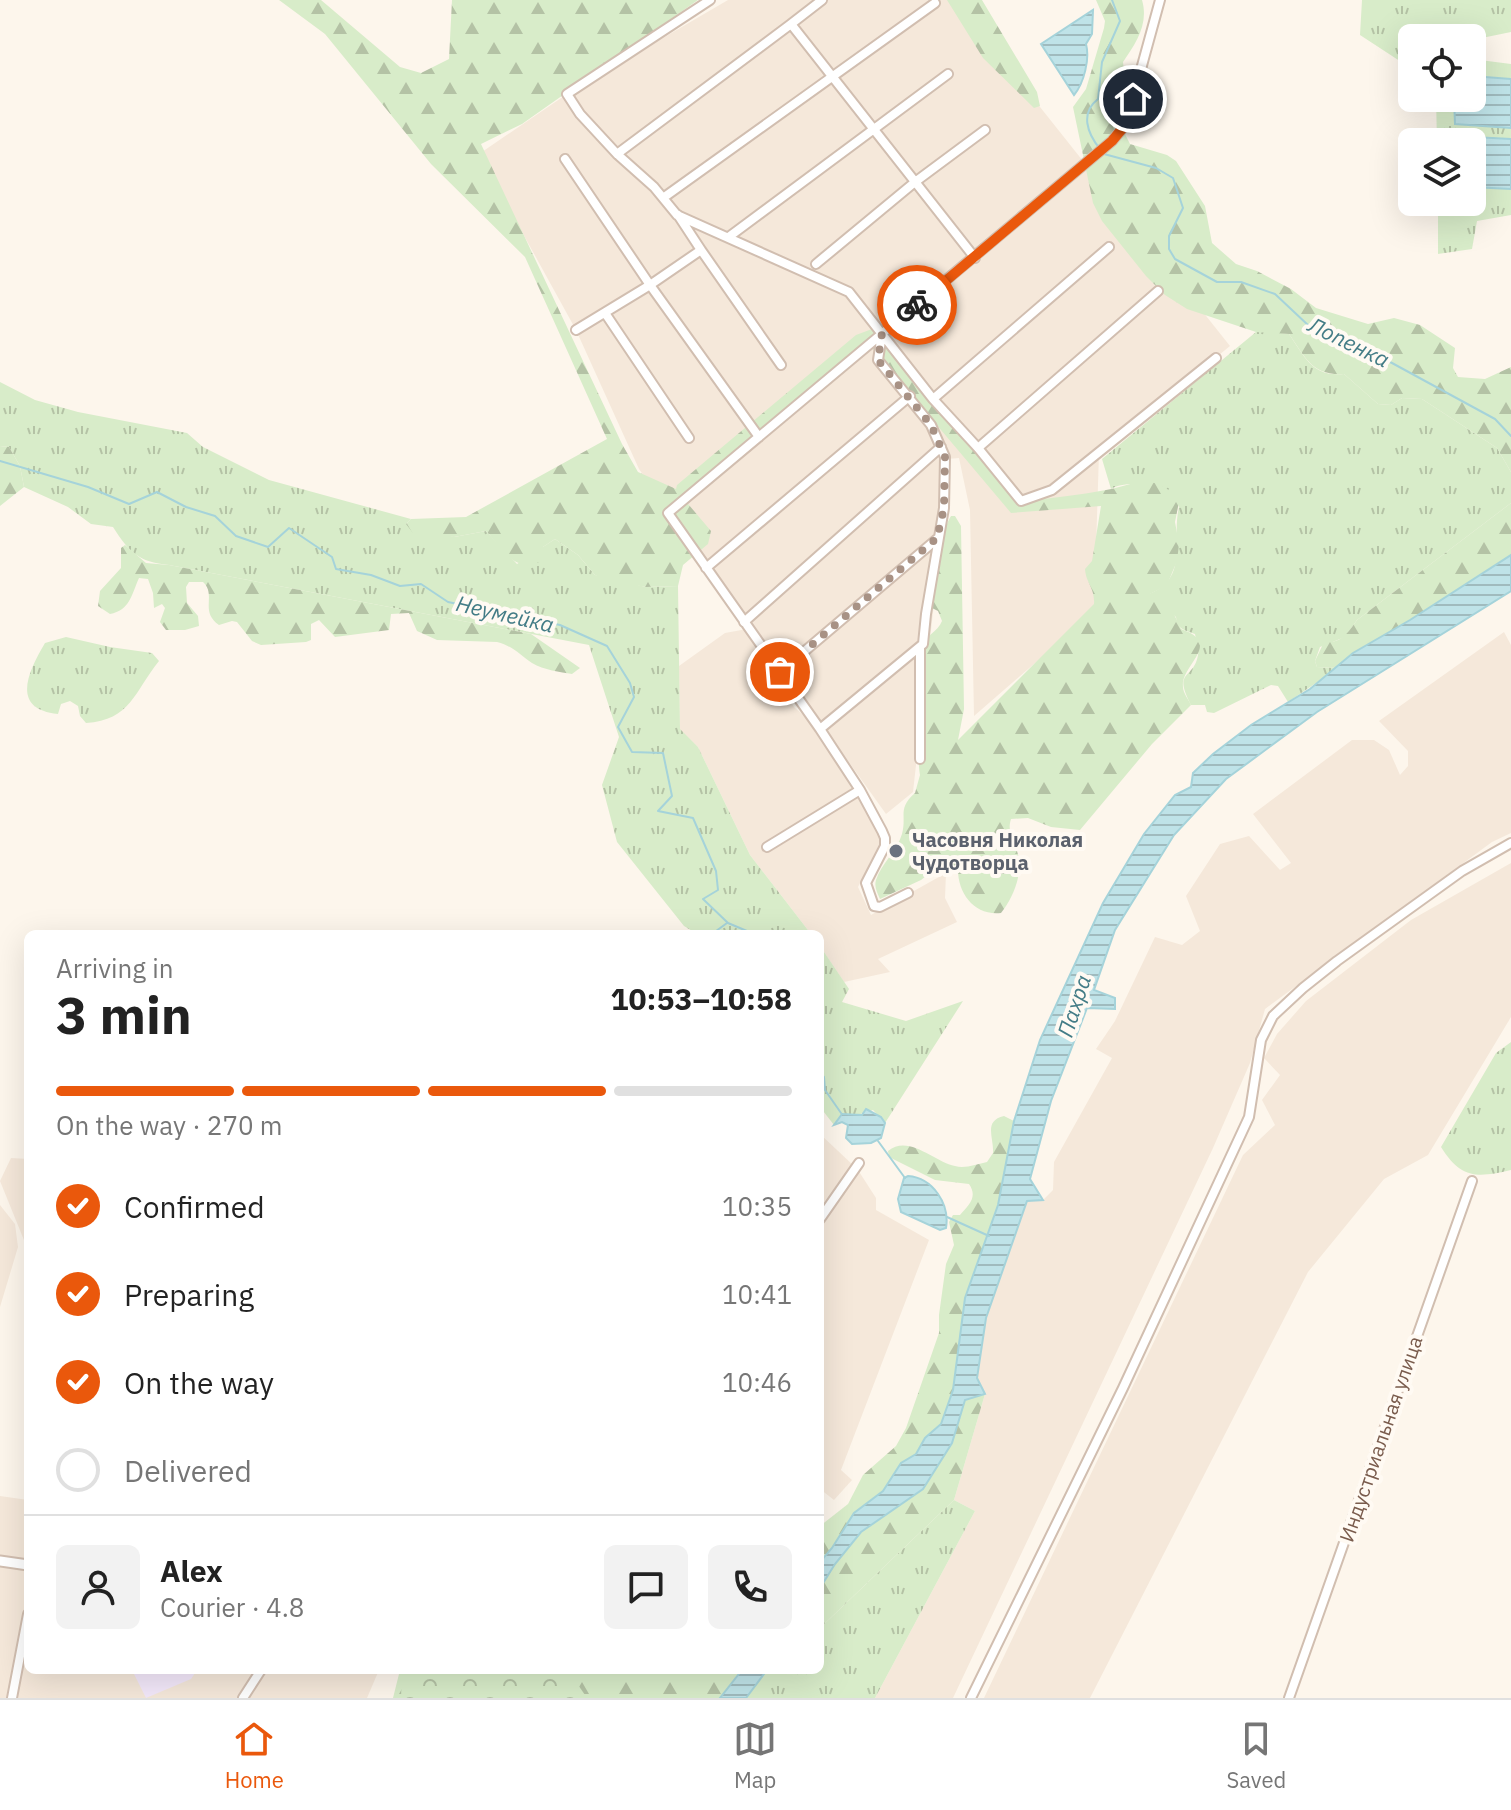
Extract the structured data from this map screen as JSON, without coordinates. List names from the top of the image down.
{
  "streets": {
    "street": ["Индустриальная улица"]
  },
  "water": ["Лопенка", "Неумейка", "Пахра"],
  "places": ["Часовня Николая Чудотворца"],
  "page": {
    "heading": ["3 min", "Arriving in", "10:53–10:58"],
    "panel": ["Alex", "Courier · 4.8"],
    "bar": "On the way · 270 m",
    "list": [
      ["Confirmed", "10:35"],
      ["Preparing", "10:41"],
      ["On the way", "10:46"],
      "Delivered"
    ],
    "tabs": ["Home", "Map", "Saved"]
  }
}
